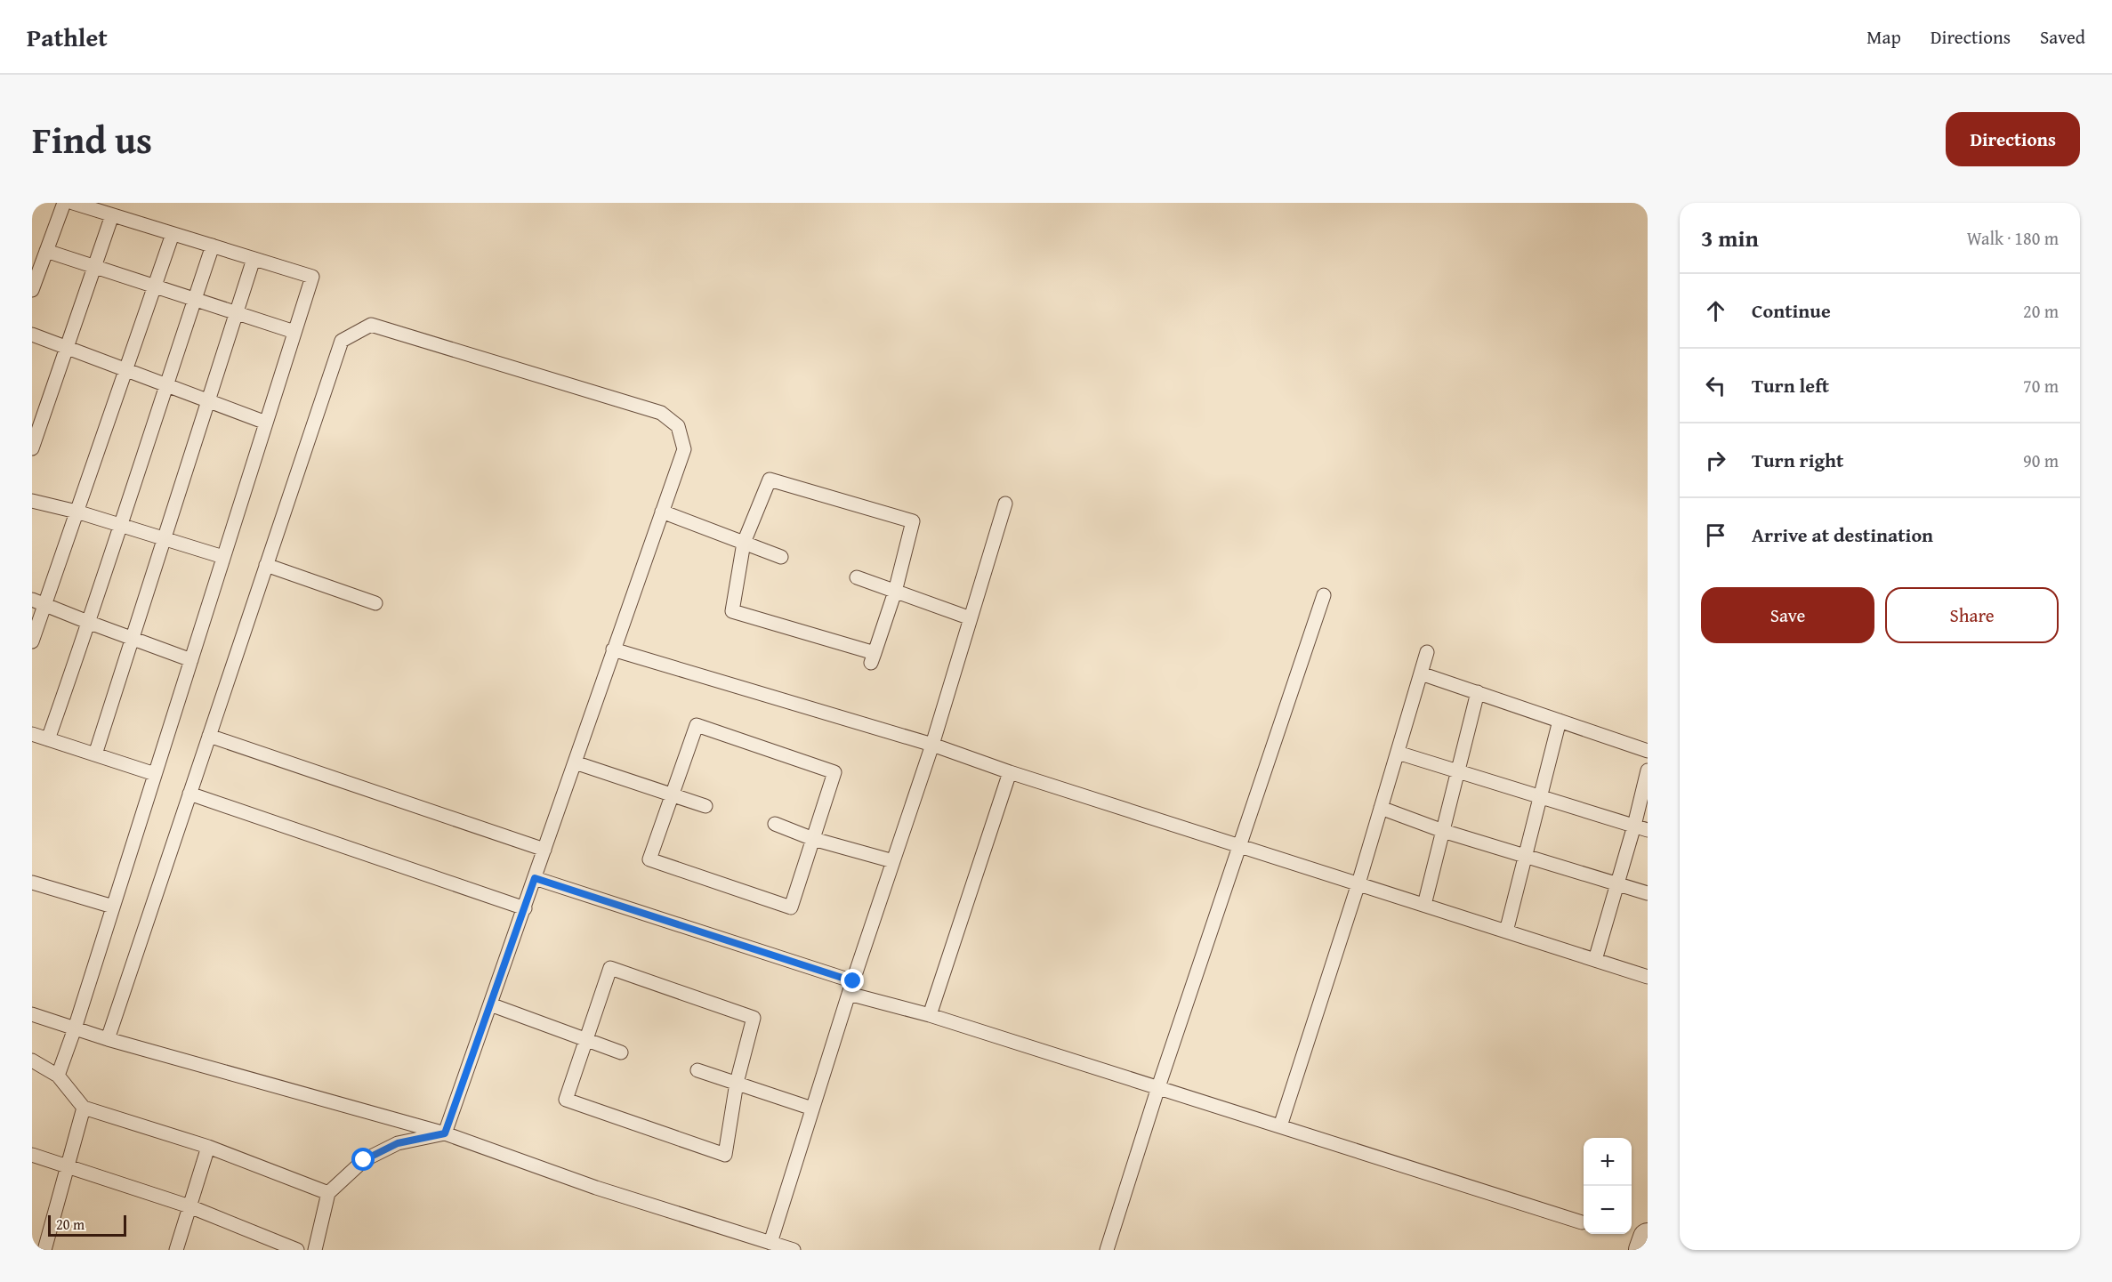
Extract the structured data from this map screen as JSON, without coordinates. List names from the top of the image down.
{
  "scale_bar": "20 m",
  "page": {
    "header": "Pathlet",
    "nav": ["Map", "Directions", "Saved"],
    "title": "Find us",
    "buttons": [
      "Directions",
      ["Save", "Share"]
    ],
    "heading": ["3 min", "Walk · 180 m"],
    "list": [
      ["Continue", "20 m"],
      ["Turn left", "70 m"],
      ["Turn right", "90 m"],
      "Arrive at destination"
    ],
    "map_buttons": ["+", "−"],
    "scale": "20 m"
  }
}
